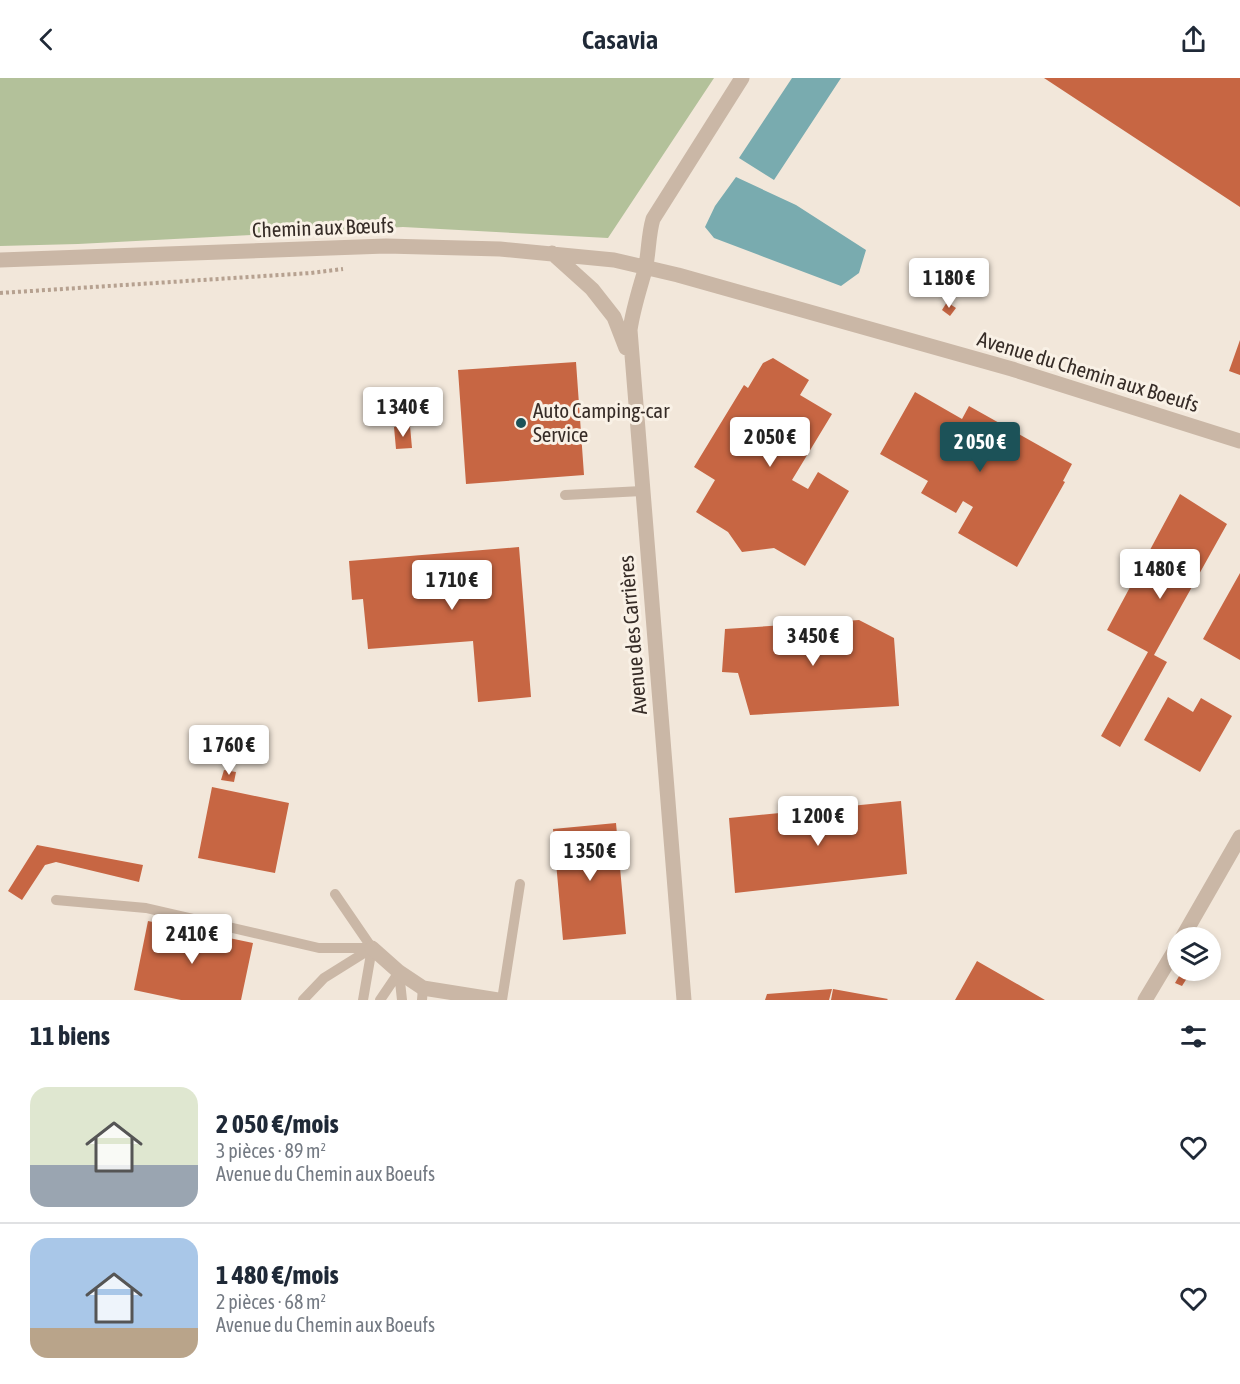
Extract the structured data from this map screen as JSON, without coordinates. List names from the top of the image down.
{
  "streets": {
    "street": ["Chemin aux Bœufs", "Avenue du Chemin aux Boeufs", "Avenue des Carrières"]
  },
  "crossings": [
    ["Chemin aux Bœufs", "Avenue du Chemin aux Boeufs"],
    ["Chemin aux Bœufs", "Avenue des Carrières"],
    ["Avenue du Chemin aux Boeufs", "Avenue des Carrières"]
  ],
  "places": ["Auto Camping-car Service"],
  "page": {
    "header": "Casavia",
    "price": [
      "1 180 €",
      "1 340 €",
      "2 050 €",
      "2 050 €",
      "1 480 €",
      "1 710 €",
      "3 450 €",
      "1 760 €",
      "1 200 €",
      "1 350 €",
      "2 410 €"
    ],
    "heading": "11 biens",
    "list": [
      {
        "name": "2 050 €/mois",
        "note": "3 pièces · 89 m² · Avenue du Chemin aux Boeufs"
      },
      {
        "name": "1 480 €/mois",
        "note": "2 pièces · 68 m² · Avenue du Chemin aux Boeufs"
      }
    ]
  }
}
